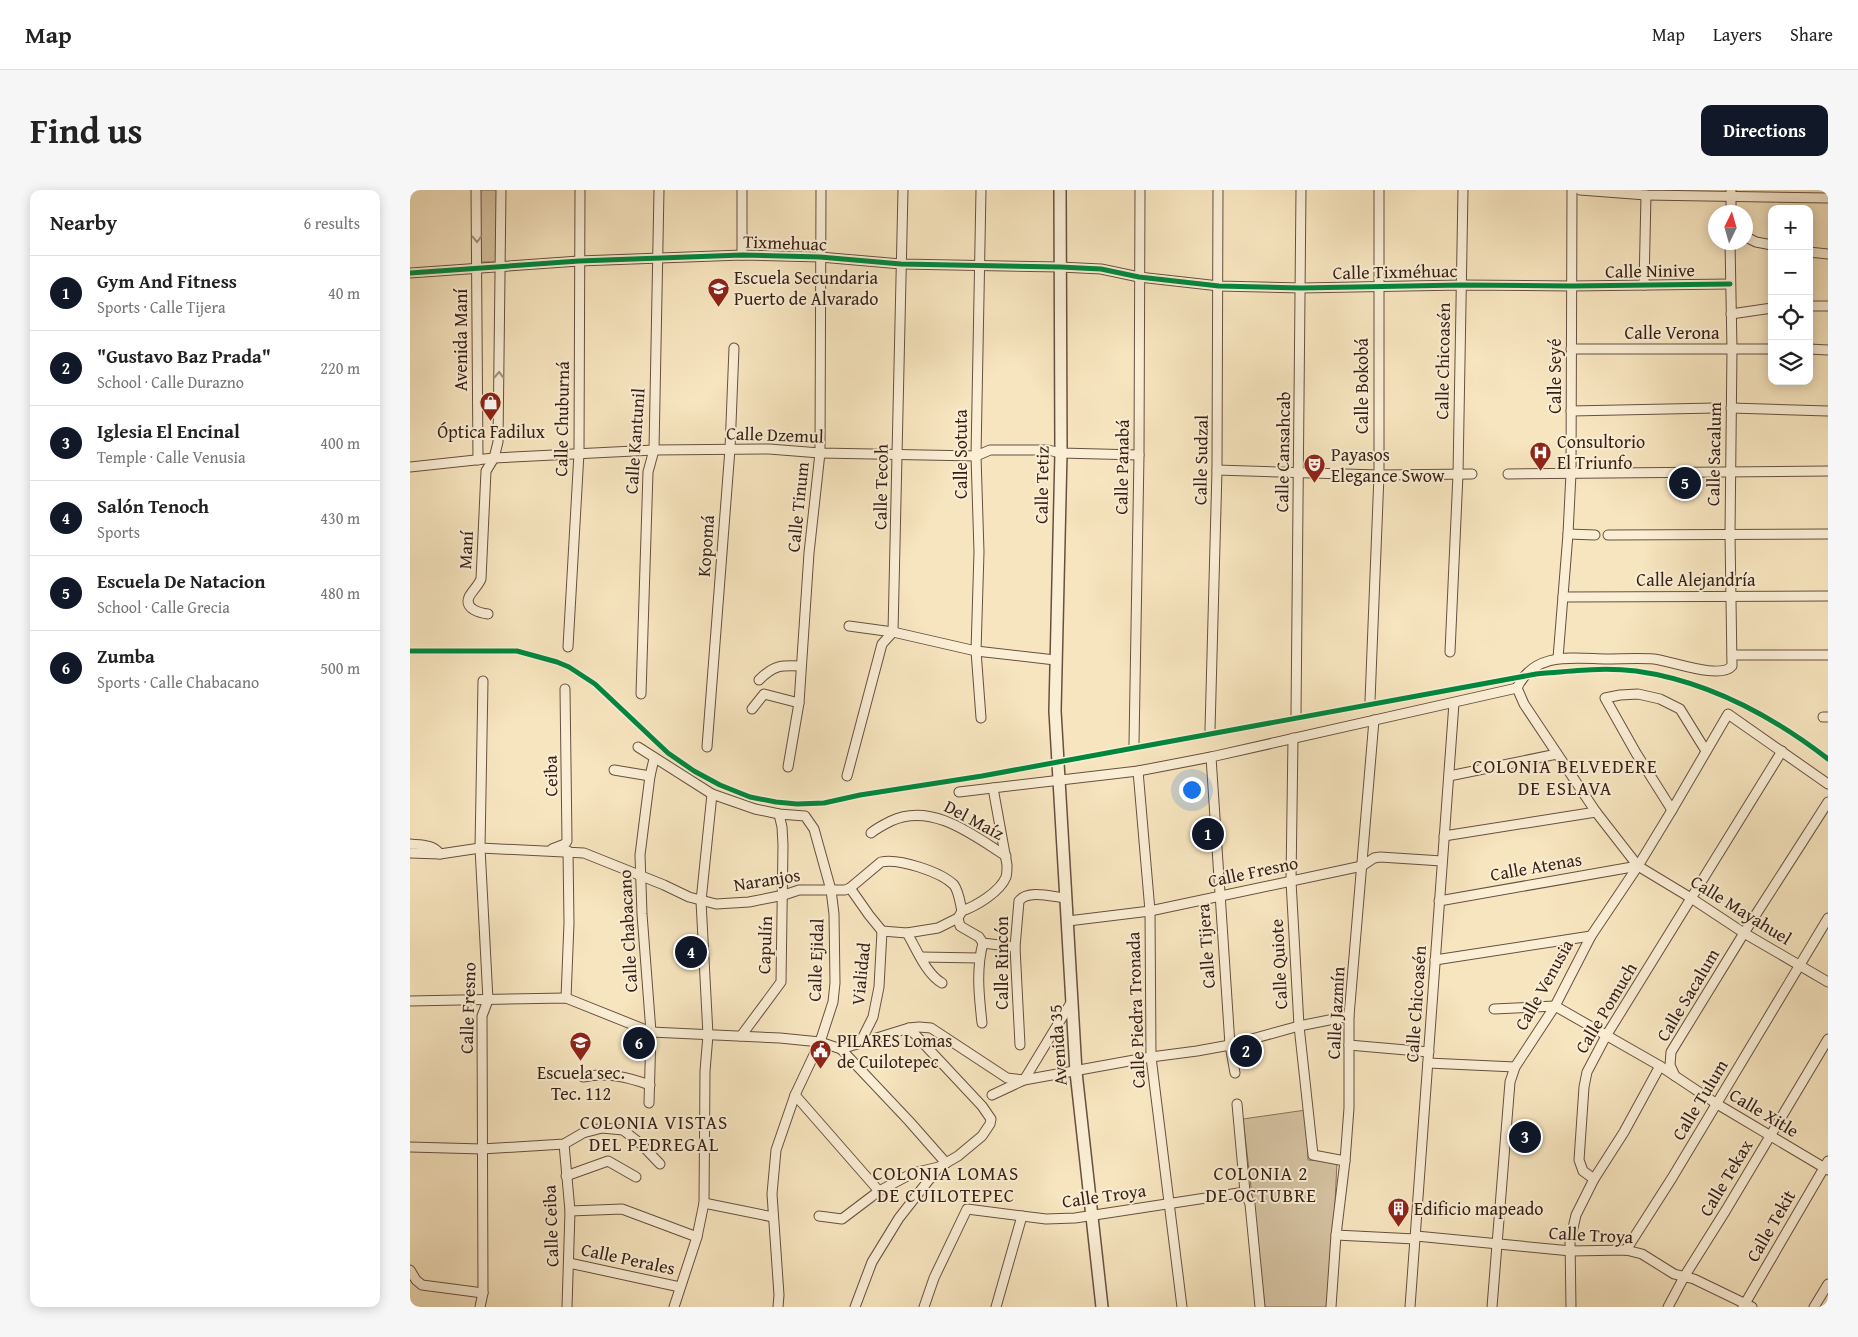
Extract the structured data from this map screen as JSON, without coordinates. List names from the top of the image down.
{
  "streets": {
    "street": [
      "Tixmehuac",
      "Calle Ninive",
      "Calle Tixméhuac",
      "Calle Verona",
      "Avenida Maní",
      "Calle Chicoasén",
      "Calle Seyé",
      "Calle Bokobá",
      "Calle Chuburná",
      "Calle Dzemul",
      "Calle Kantunil",
      "Calle Cansahcab",
      "Calle Sotuta",
      "Calle Sacalum",
      "Calle Sudzal",
      "Calle Panabá",
      "Calle Tetiz",
      "Calle Tecoh",
      "Calle Tinum",
      "Kopomá",
      "Maní",
      "Calle Alejandría",
      "Ceiba",
      "Del Maíz",
      "Calle Atenas",
      "Calle Fresno",
      "Naranjos",
      "Calle Mayahuel",
      "Calle Chabacano",
      "Capulín",
      "Calle Tijera",
      "Calle Ejidal",
      "Calle Rincón",
      "Calle Quiote",
      "Vialidad",
      "Calle Venusia",
      "Calle Pomuch",
      "Calle Piedra Tronada",
      "Calle Jazmín",
      "Avenida 35",
      "Calle Tulum",
      "Calle Xitle",
      "Calle Tekax",
      "Calle Troya",
      "Calle Ceiba",
      "Calle Tekit",
      "Calle Perales"
    ]
  },
  "crossings": [
    ["Tixmehuac", "Calle Tixméhuac"],
    ["Tixmehuac", "Avenida Maní"],
    ["Tixmehuac", "Calle Chuburná"],
    ["Tixmehuac", "Calle Kantunil"],
    ["Tixmehuac", "Calle Sotuta"],
    ["Tixmehuac", "Calle Sudzal"],
    ["Tixmehuac", "Calle Panabá"],
    ["Tixmehuac", "Calle Tetiz"],
    ["Tixmehuac", "Calle Tecoh"],
    ["Tixmehuac", "Calle Tinum"],
    ["Calle Ninive", "Calle Tixméhuac"],
    ["Calle Ninive", "Calle Seyé"],
    ["Calle Ninive", "Calle Sacalum"],
    ["Calle Tixméhuac", "Calle Chicoasén"],
    ["Calle Tixméhuac", "Calle Seyé"],
    ["Calle Tixméhuac", "Calle Bokobá"],
    ["Calle Tixméhuac", "Calle Cansahcab"],
    ["Calle Tixméhuac", "Calle Sudzal"],
    ["Calle Verona", "Calle Seyé"],
    ["Calle Verona", "Calle Sacalum"],
    ["Avenida Maní", "Calle Dzemul"],
    ["Calle Chicoasén", "Calle Atenas"],
    ["Calle Chicoasén", "Calle Fresno"],
    ["Calle Chicoasén", "Calle Troya"],
    ["Calle Seyé", "Calle Sacalum"],
    ["Calle Seyé", "Calle Alejandría"],
    ["Calle Chuburná", "Calle Dzemul"],
    ["Calle Dzemul", "Calle Kantunil"],
    ["Calle Dzemul", "Calle Sotuta"],
    ["Calle Dzemul", "Calle Panabá"],
    ["Calle Dzemul", "Calle Tetiz"],
    ["Calle Dzemul", "Calle Tecoh"],
    ["Calle Dzemul", "Calle Tinum"],
    ["Calle Dzemul", "Kopomá"],
    ["Calle Dzemul", "Maní"],
    ["Calle Sacalum", "Calle Alejandría"],
    ["Calle Sacalum", "Calle Mayahuel"],
    ["Calle Sacalum", "Calle Pomuch"],
    ["Calle Sacalum", "Calle Xitle"],
    ["Calle Tetiz", "Avenida 35"],
    ["Ceiba", "Naranjos"],
    ["Del Maíz", "Vialidad"],
    ["Calle Atenas", "Calle Mayahuel"],
    ["Calle Atenas", "Calle Venusia"],
    ["Calle Fresno", "Naranjos"],
    ["Calle Fresno", "Calle Tijera"],
    ["Calle Fresno", "Calle Quiote"],
    ["Calle Fresno", "Calle Piedra Tronada"],
    ["Calle Fresno", "Calle Jazmín"],
    ["Calle Fresno", "Avenida 35"],
    ["Naranjos", "Calle Chabacano"],
    ["Naranjos", "Capulín"],
    ["Naranjos", "Calle Ejidal"],
    ["Naranjos", "Vialidad"],
    ["Calle Mayahuel", "Calle Venusia"],
    ["Calle Mayahuel", "Calle Pomuch"],
    ["Calle Mayahuel", "Calle Tulum"],
    ["Capulín", "Calle Ejidal"],
    ["Calle Rincón", "Avenida 35"],
    ["Calle Quiote", "Calle Jazmín"],
    ["Calle Venusia", "Calle Pomuch"],
    ["Calle Venusia", "Calle Xitle"],
    ["Calle Venusia", "Calle Troya"],
    ["Calle Pomuch", "Calle Xitle"],
    ["Calle Piedra Tronada", "Calle Troya"],
    ["Calle Jazmín", "Calle Troya"],
    ["Avenida 35", "Calle Troya"],
    ["Calle Tulum", "Calle Xitle"],
    ["Calle Tulum", "Calle Troya"],
    ["Calle Xitle", "Calle Tekax"],
    ["Calle Xitle", "Calle Tekit"],
    ["Calle Tekax", "Calle Troya"],
    ["Calle Troya", "Calle Tekit"],
    ["Calle Ceiba", "Calle Perales"]
  ],
  "districts": [
    "COLONIA BELVEDERE DE ESLAVA",
    "COLONIA VISTAS DEL PEDREGAL",
    "COLONIA LOMAS DE CUILOTEPEC",
    "COLONIA 2 DE OCTUBRE"
  ],
  "places": {
    "school or university": ["Escuela Secundaria Puerto de Alvarado", "Escuela sec. Tec. 112"],
    "shop": ["Óptica Fadilux"],
    "hospital": ["Consultorio El Triunfo"],
    "theatre": ["Payasos Elegance Swow"],
    "public building": ["PILARES Lomas de Cuilotepec"],
    "building": ["Edificio mapeado"]
  },
  "north": "top",
  "page": {
    "header": "Map",
    "nav": ["Map", "Layers", "Share"],
    "title": "Find us",
    "buttons": "Directions",
    "heading": ["Nearby", "6 results"],
    "map_buttons": ["+", "−"],
    "list": [
      {
        "mark": "1",
        "name": "Gym And Fitness",
        "note": "Sports · Calle Tijera",
        "value": "40 m"
      },
      {
        "mark": "2",
        "name": "\"Gustavo Baz Prada\"",
        "note": "School · Calle Durazno",
        "value": "220 m"
      },
      {
        "mark": "3",
        "name": "Iglesia El Encinal",
        "note": "Temple · Calle Venusia",
        "value": "400 m"
      },
      {
        "mark": "4",
        "name": "Salón Tenoch",
        "note": "Sports",
        "value": "430 m"
      },
      {
        "mark": "5",
        "name": "Escuela De Natacion",
        "note": "School · Calle Grecia",
        "value": "480 m"
      },
      {
        "mark": "6",
        "name": "Zumba",
        "note": "Sports · Calle Chabacano",
        "value": "500 m"
      }
    ],
    "pins": [
      "5",
      "1",
      "4",
      "6",
      "2",
      "3"
    ]
  }
}
